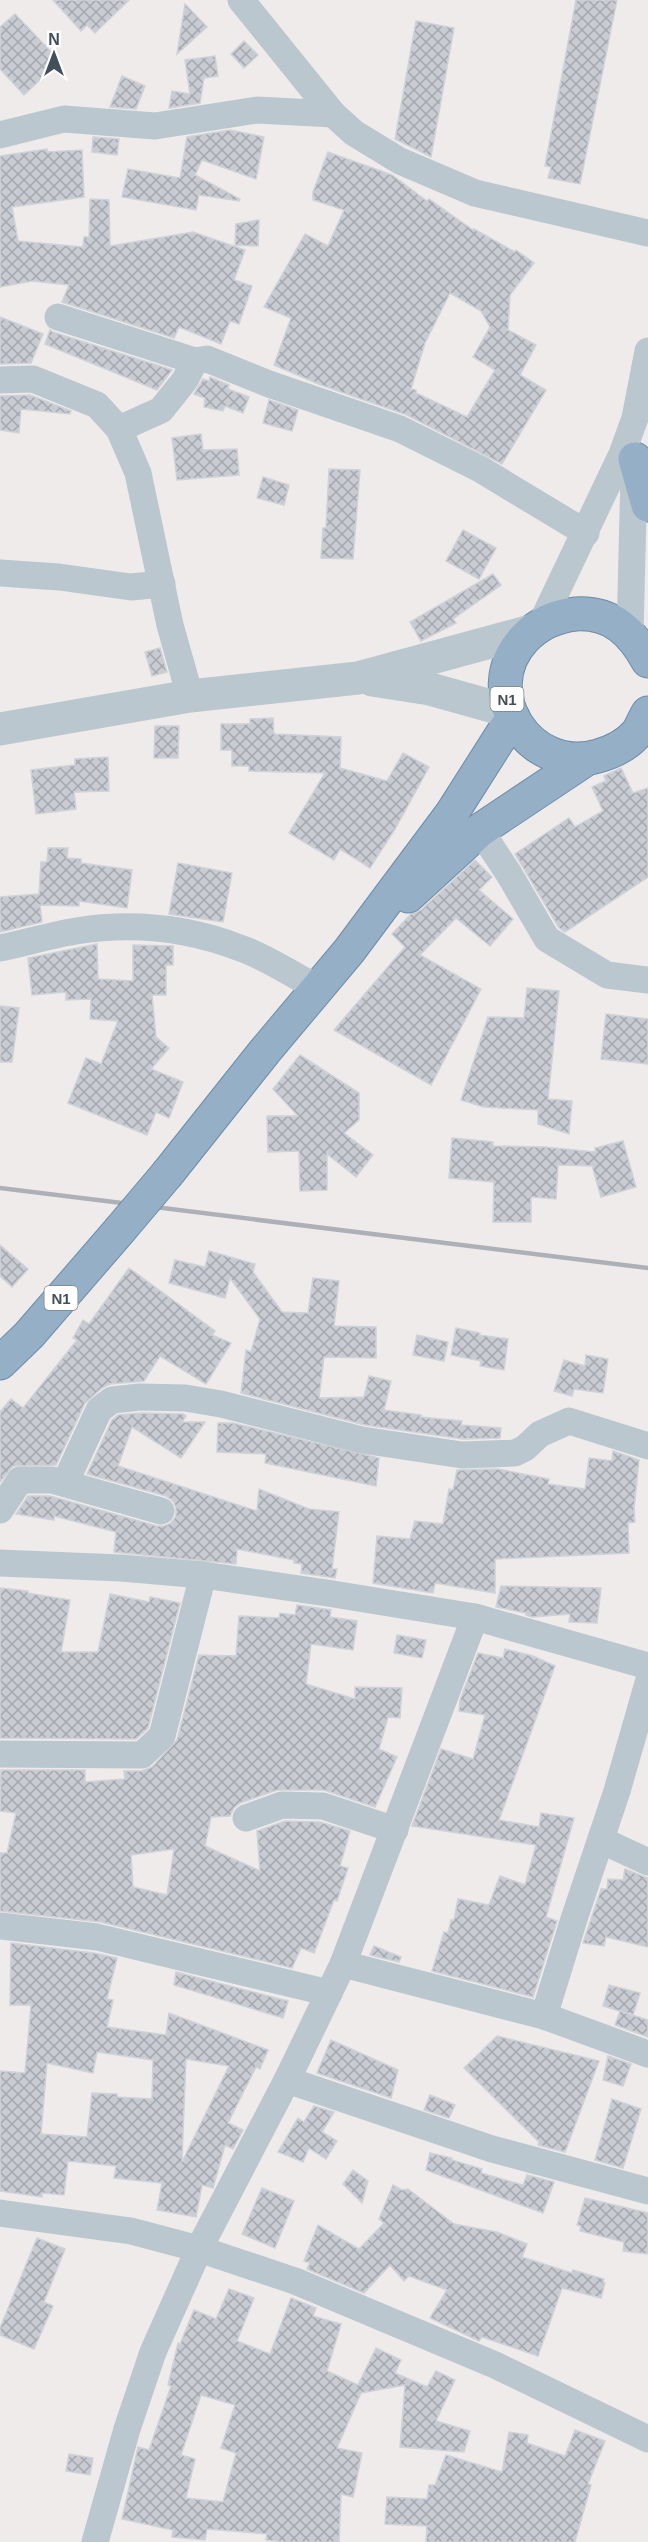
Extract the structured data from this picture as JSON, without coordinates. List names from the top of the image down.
{
  "streets": {
    "highway": ["N1"]
  },
  "north": "top"
}
